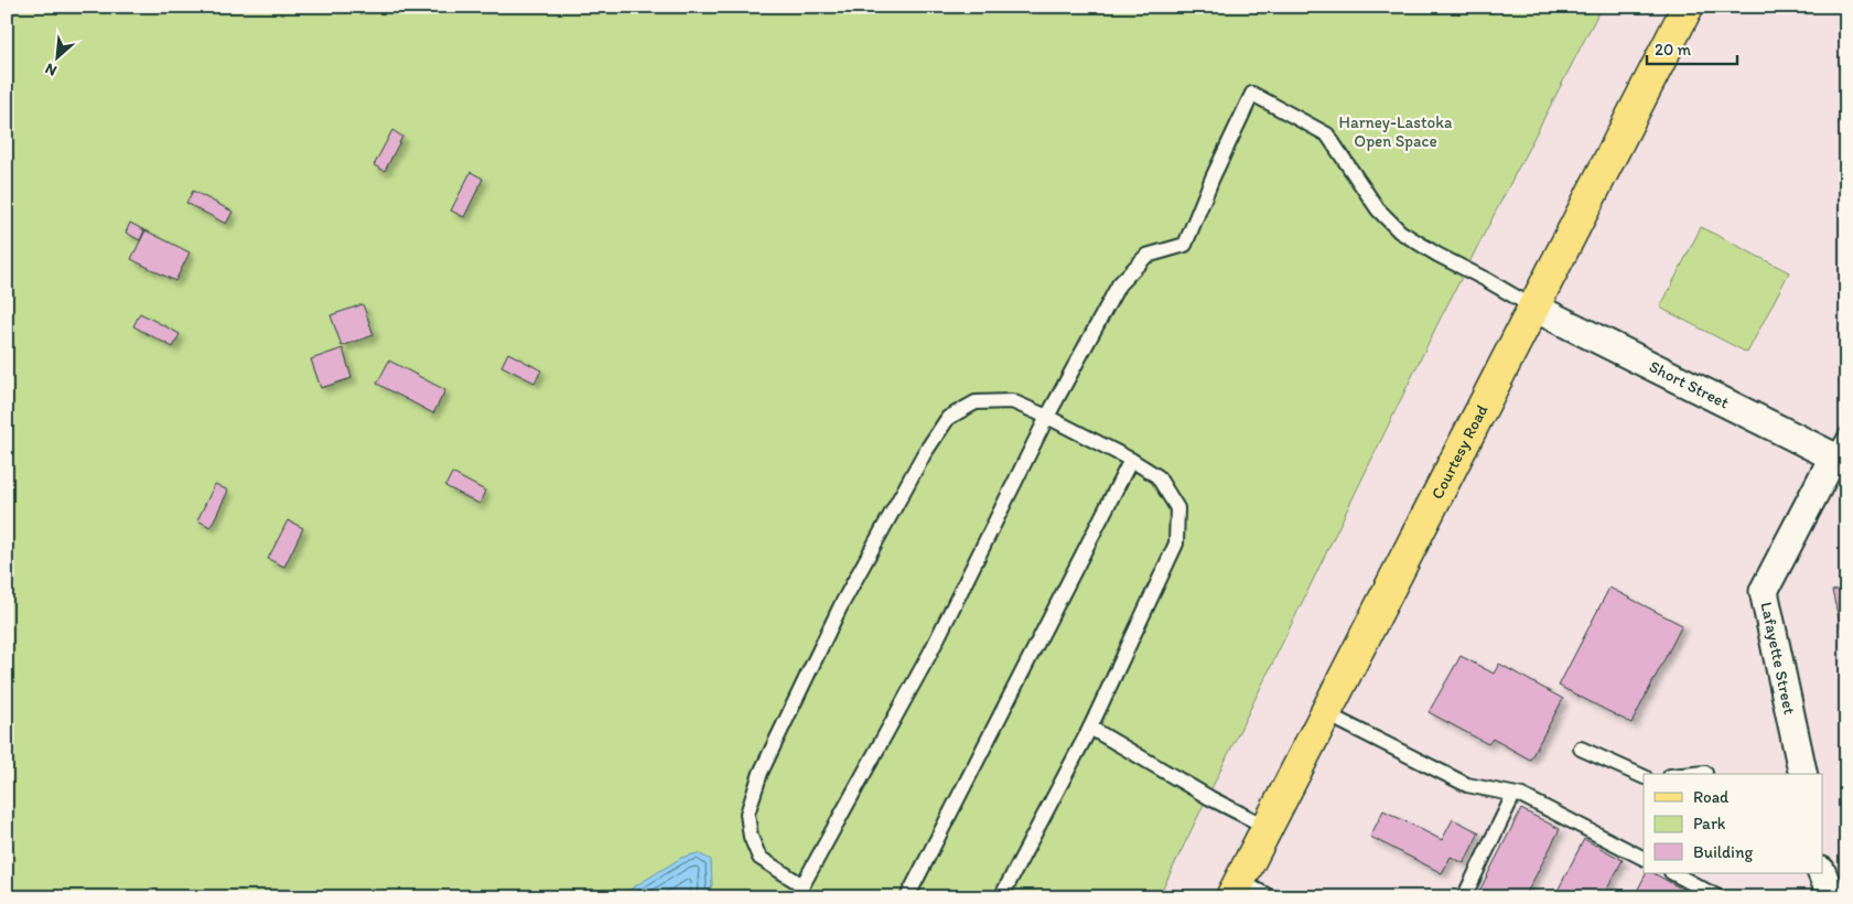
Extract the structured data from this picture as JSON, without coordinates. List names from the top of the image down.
{
  "streets": {
    "main road": ["Courtesy Road"],
    "street": ["Short Street", "Lafayette Street"]
  },
  "crossings": [
    ["Short Street", "Courtesy Road"],
    ["Short Street", "Lafayette Street"]
  ],
  "parks": ["Harney-Lastoka Open Space"],
  "legend": ["Road", "Park", "Building"],
  "scale_bar": "20 m",
  "north": "bottom left"
}
